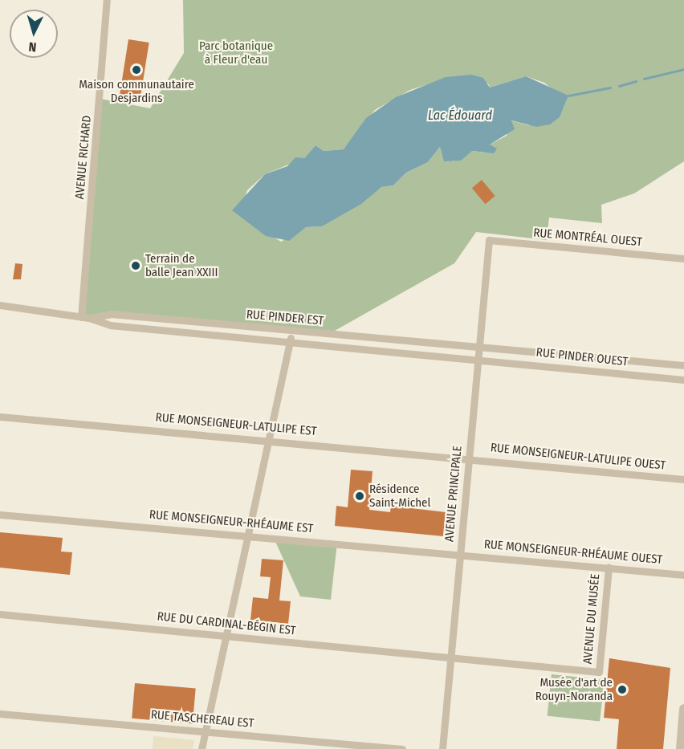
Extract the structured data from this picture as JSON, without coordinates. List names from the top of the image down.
{
  "streets": {
    "street": [
      "AVENUE RICHARD",
      "RUE MONTRÉAL OUEST",
      "RUE PINDER EST",
      "RUE PINDER OUEST",
      "RUE MONSEIGNEUR-LATULIPE EST",
      "RUE MONSEIGNEUR-LATULIPE OUEST",
      "AVENUE PRINCIPALE",
      "RUE MONSEIGNEUR-RHÉAUME EST",
      "RUE MONSEIGNEUR-RHÉAUME OUEST",
      "AVENUE DU MUSÉE",
      "RUE DU CARDINAL-BÉGIN EST",
      "RUE TASCHEREAU EST"
    ]
  },
  "crossings": [
    ["AVENUE RICHARD", "RUE PINDER EST"],
    ["RUE MONTRÉAL OUEST", "AVENUE PRINCIPALE"],
    ["RUE PINDER EST", "RUE PINDER OUEST"],
    ["RUE PINDER EST", "AVENUE PRINCIPALE"],
    ["RUE PINDER OUEST", "AVENUE PRINCIPALE"],
    ["RUE MONSEIGNEUR-LATULIPE EST", "RUE MONSEIGNEUR-LATULIPE OUEST"],
    ["RUE MONSEIGNEUR-LATULIPE EST", "AVENUE PRINCIPALE"],
    ["RUE MONSEIGNEUR-LATULIPE OUEST", "AVENUE PRINCIPALE"],
    ["AVENUE PRINCIPALE", "RUE MONSEIGNEUR-RHÉAUME EST"],
    ["AVENUE PRINCIPALE", "RUE MONSEIGNEUR-RHÉAUME OUEST"],
    ["AVENUE PRINCIPALE", "RUE DU CARDINAL-BÉGIN EST"],
    ["RUE MONSEIGNEUR-RHÉAUME EST", "RUE MONSEIGNEUR-RHÉAUME OUEST"],
    ["RUE MONSEIGNEUR-RHÉAUME OUEST", "AVENUE DU MUSÉE"],
    ["AVENUE DU MUSÉE", "RUE DU CARDINAL-BÉGIN EST"]
  ],
  "water": ["Lac Édouard"],
  "parks": ["Parc botanique à Fleur d'eau"],
  "places": [
    "Maison communautaire Desjardins",
    "Terrain de balle Jean XXIII",
    "Résidence Saint-Michel",
    "Musée d'art de Rouyn-Noranda"
  ],
  "north": "bottom"
}
